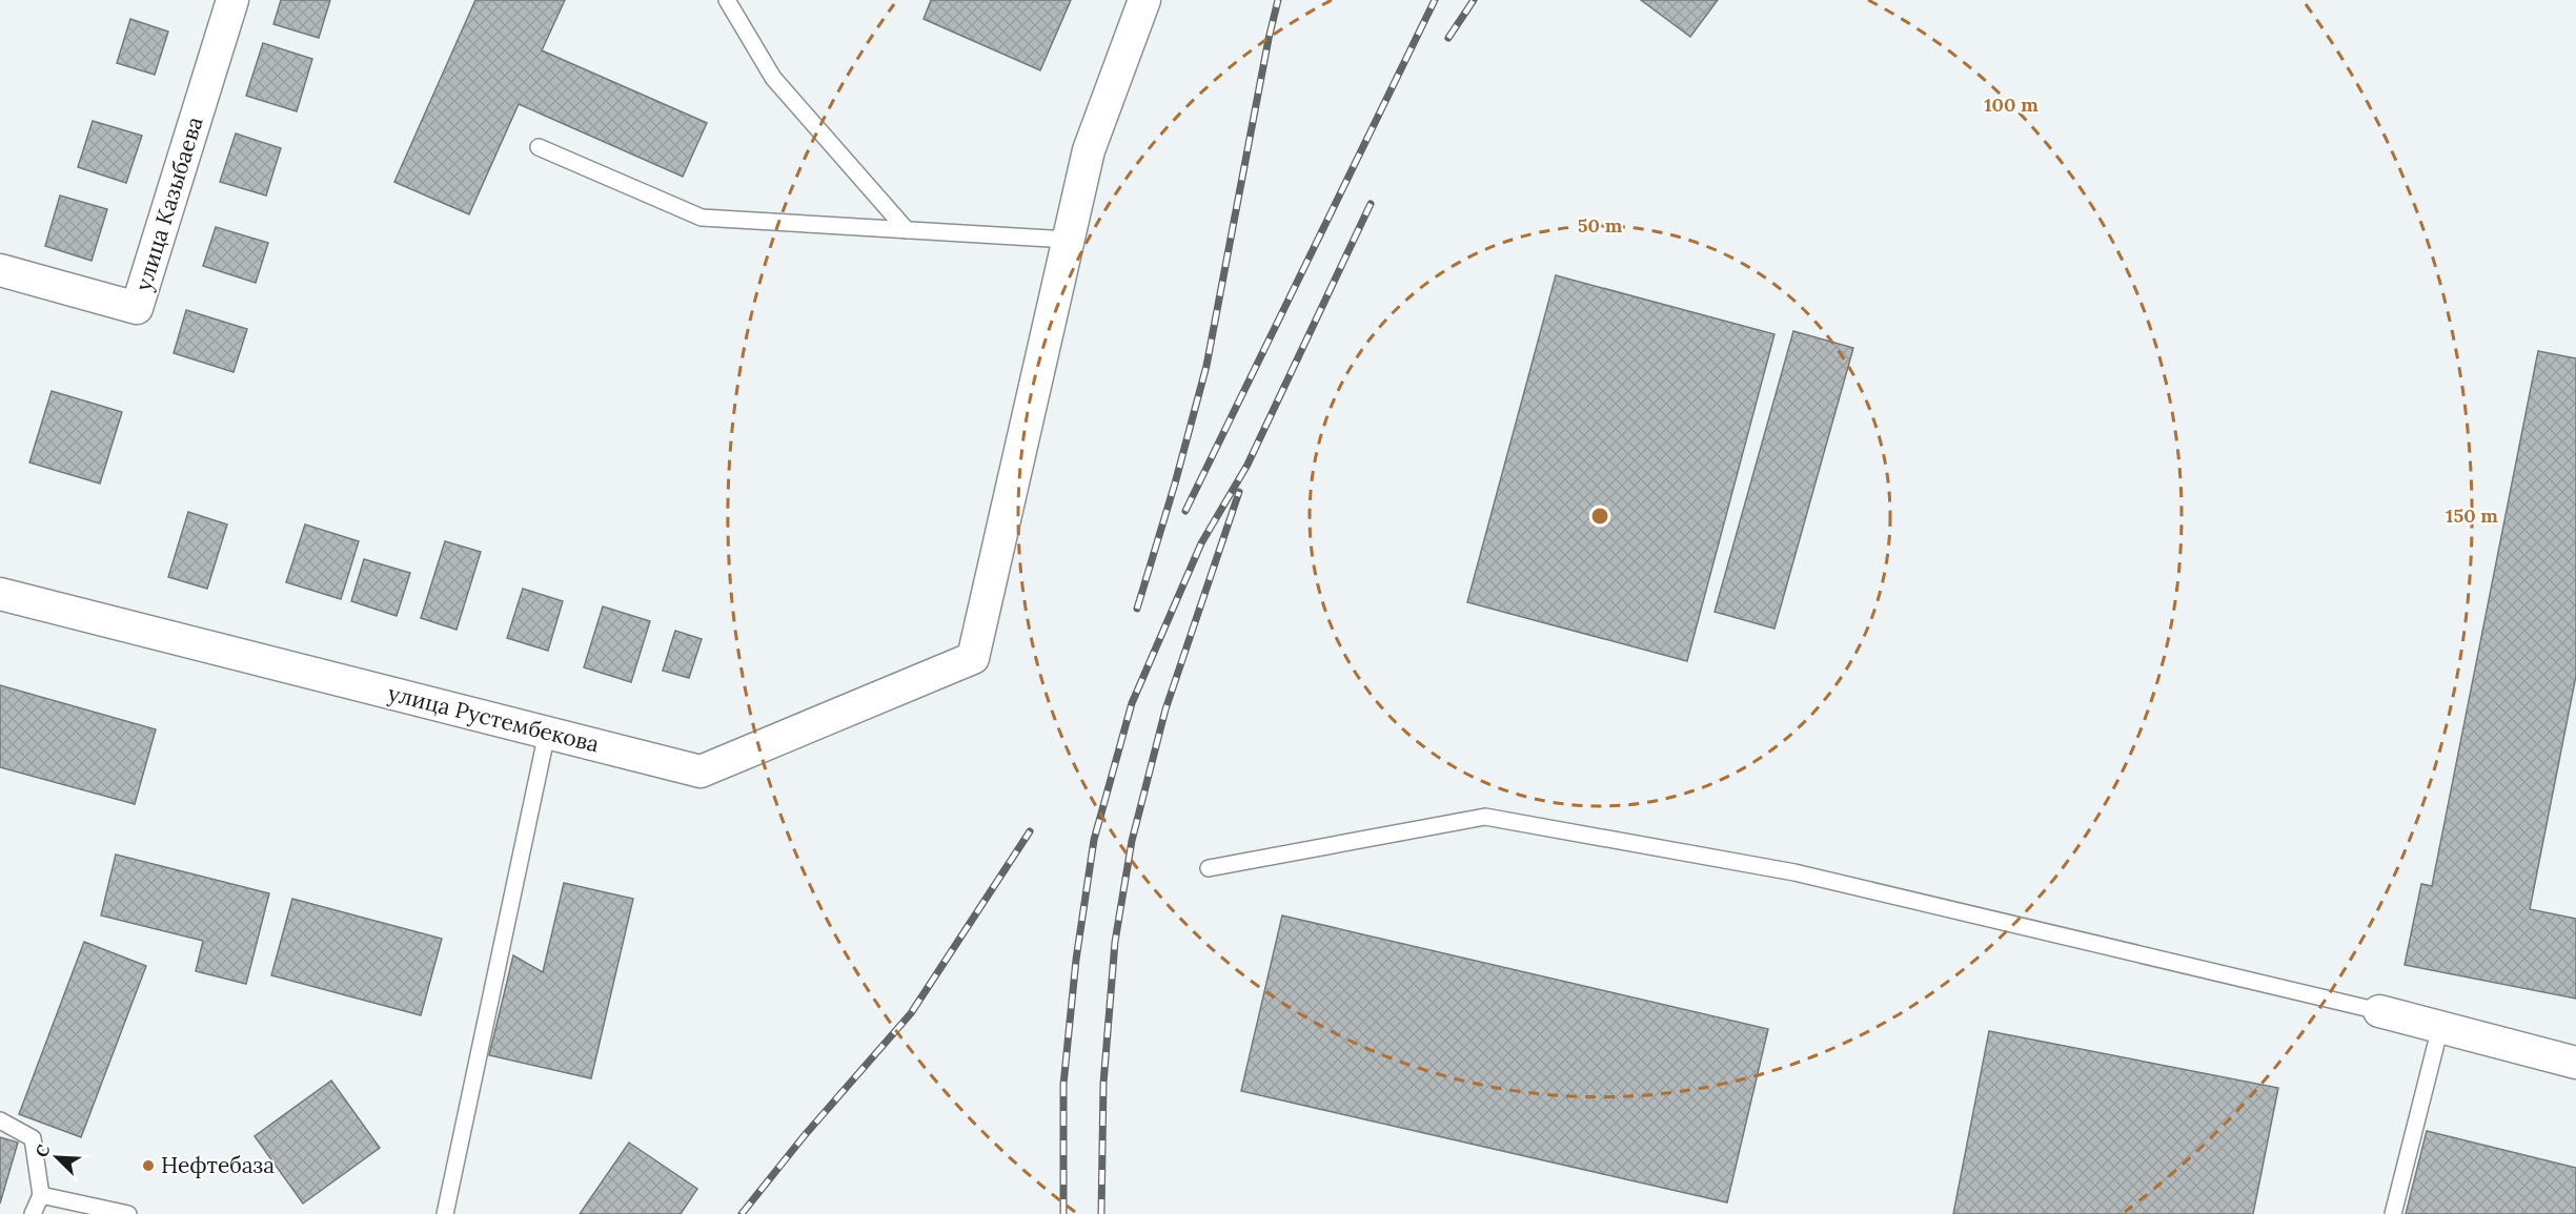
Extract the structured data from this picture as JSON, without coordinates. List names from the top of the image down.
{
  "streets": {
    "street": ["улица Казыбаева", "улица Рустембекова"]
  },
  "places": ["Нефтебаза"],
  "north": "top left",
  "rings": ["100 m", "50 m", "150 m"]
}
